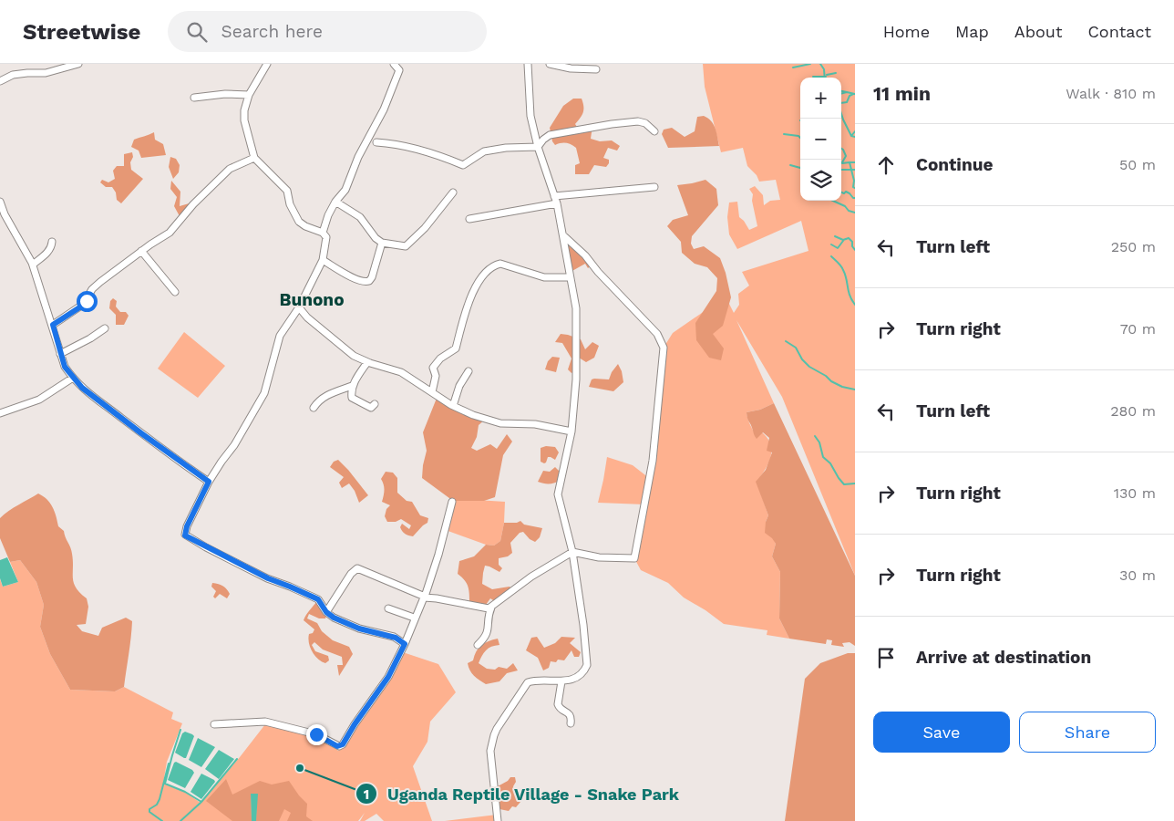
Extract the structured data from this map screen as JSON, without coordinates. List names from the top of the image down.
{
  "districts": ["Bunono"],
  "places": ["Uganda Reptile Village - Snake Park"],
  "page": {
    "header": "Streetwise",
    "search": "Search here",
    "nav": [
      "Home",
      "Map",
      "About",
      "Contact"
    ],
    "heading": ["11 min", "Walk · 810 m"],
    "map_buttons": ["+", "−"],
    "list": [
      ["Continue", "50 m"],
      ["Turn left", "250 m"],
      ["Turn right", "70 m"],
      ["Turn left", "280 m"],
      ["Turn right", "130 m"],
      ["Turn right", "30 m"],
      "Arrive at destination"
    ],
    "buttons": ["Save", "Share"]
  }
}
